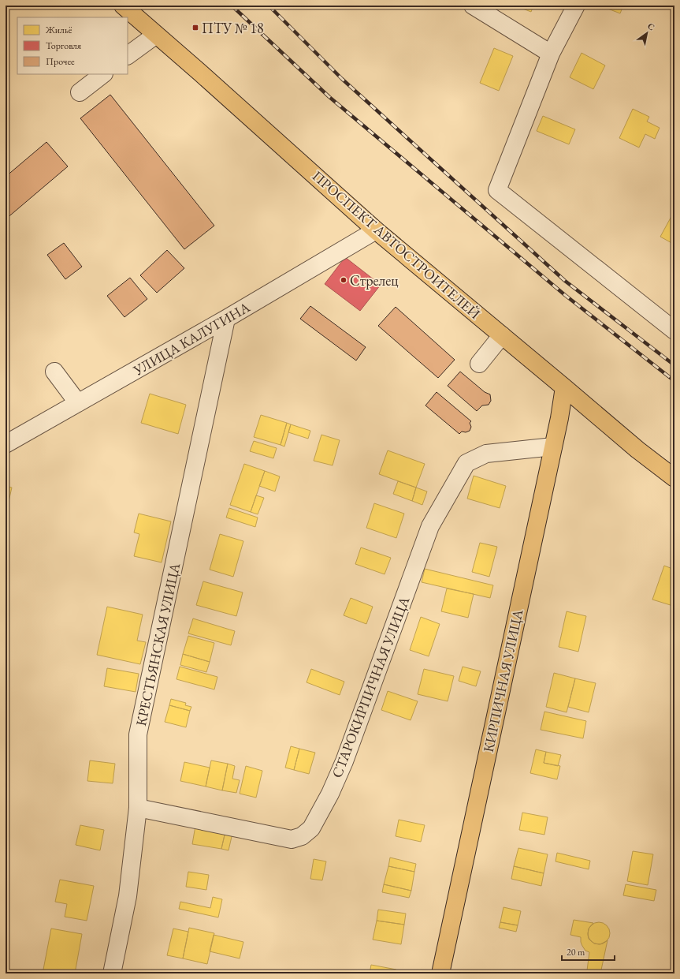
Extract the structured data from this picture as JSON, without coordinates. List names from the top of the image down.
{
  "streets": {
    "highway": ["ПРОСПЕКТ АВТОСТРОИТЕЛЕЙ", "КИРПИЧНАЯ УЛИЦА"],
    "street": ["УЛИЦА КАЛУГИНА", "КРЕСТЬЯНСКАЯ УЛИЦА", "СТАРОКИРПИЧНАЯ УЛИЦА"]
  },
  "crossings": [
    ["ПРОСПЕКТ АВТОСТРОИТЕЛЕЙ", "УЛИЦА КАЛУГИНА"],
    ["ПРОСПЕКТ АВТОСТРОИТЕЛЕЙ", "КИРПИЧНАЯ УЛИЦА"],
    ["УЛИЦА КАЛУГИНА", "КРЕСТЬЯНСКАЯ УЛИЦА"],
    ["КРЕСТЬЯНСКАЯ УЛИЦА", "СТАРОКИРПИЧНАЯ УЛИЦА"],
    ["КИРПИЧНАЯ УЛИЦА", "СТАРОКИРПИЧНАЯ УЛИЦА"]
  ],
  "places": {
    "transit": ["ПТУ № 18"],
    "other": ["Стрелец"]
  },
  "legend": ["Жильё", "Торговля", "Прочее"],
  "scale_bar": "20 m",
  "north": "top right"
}
